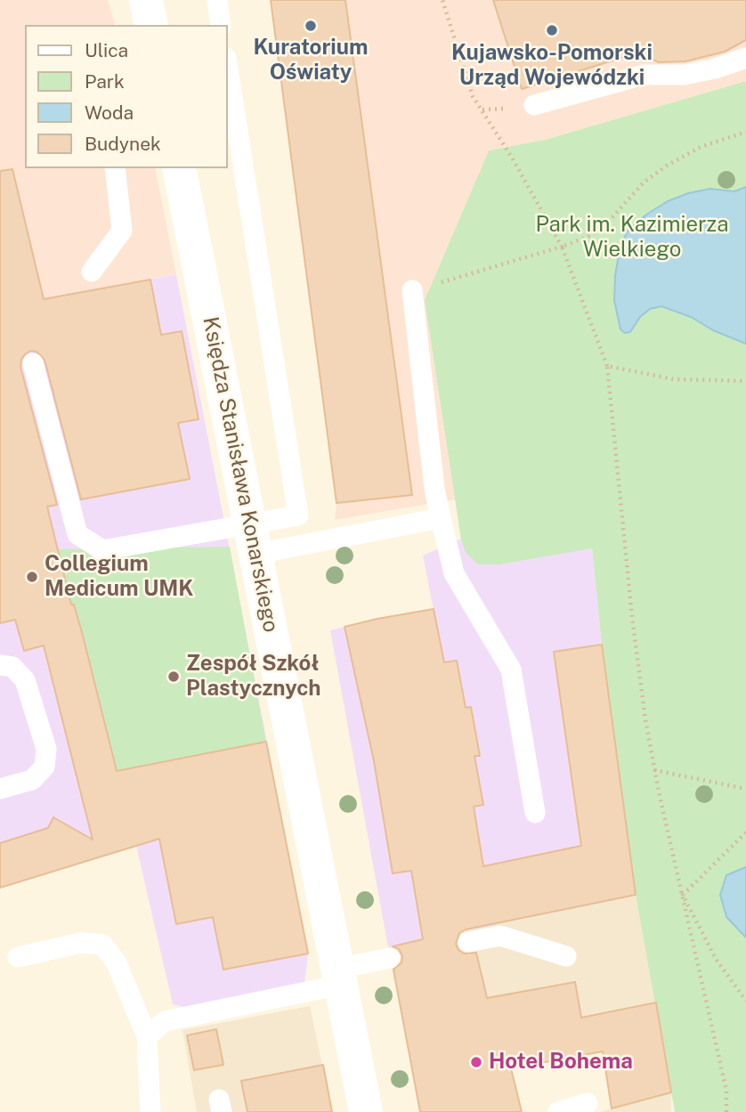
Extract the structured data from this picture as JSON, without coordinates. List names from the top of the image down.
{
  "streets": {
    "street": ["Księdza Stanisława Konarskiego"]
  },
  "parks": ["Park im. Kazimierza Wielkiego"],
  "places": [
    "Kuratorium Oświaty",
    "Kujawsko-Pomorski Urząd Wojewódzki",
    "Collegium Medicum UMK",
    "Zespół Szkół Plastycznych",
    "Hotel Bohema"
  ],
  "legend": [
    "Ulica",
    "Park",
    "Woda",
    "Budynek"
  ]
}
